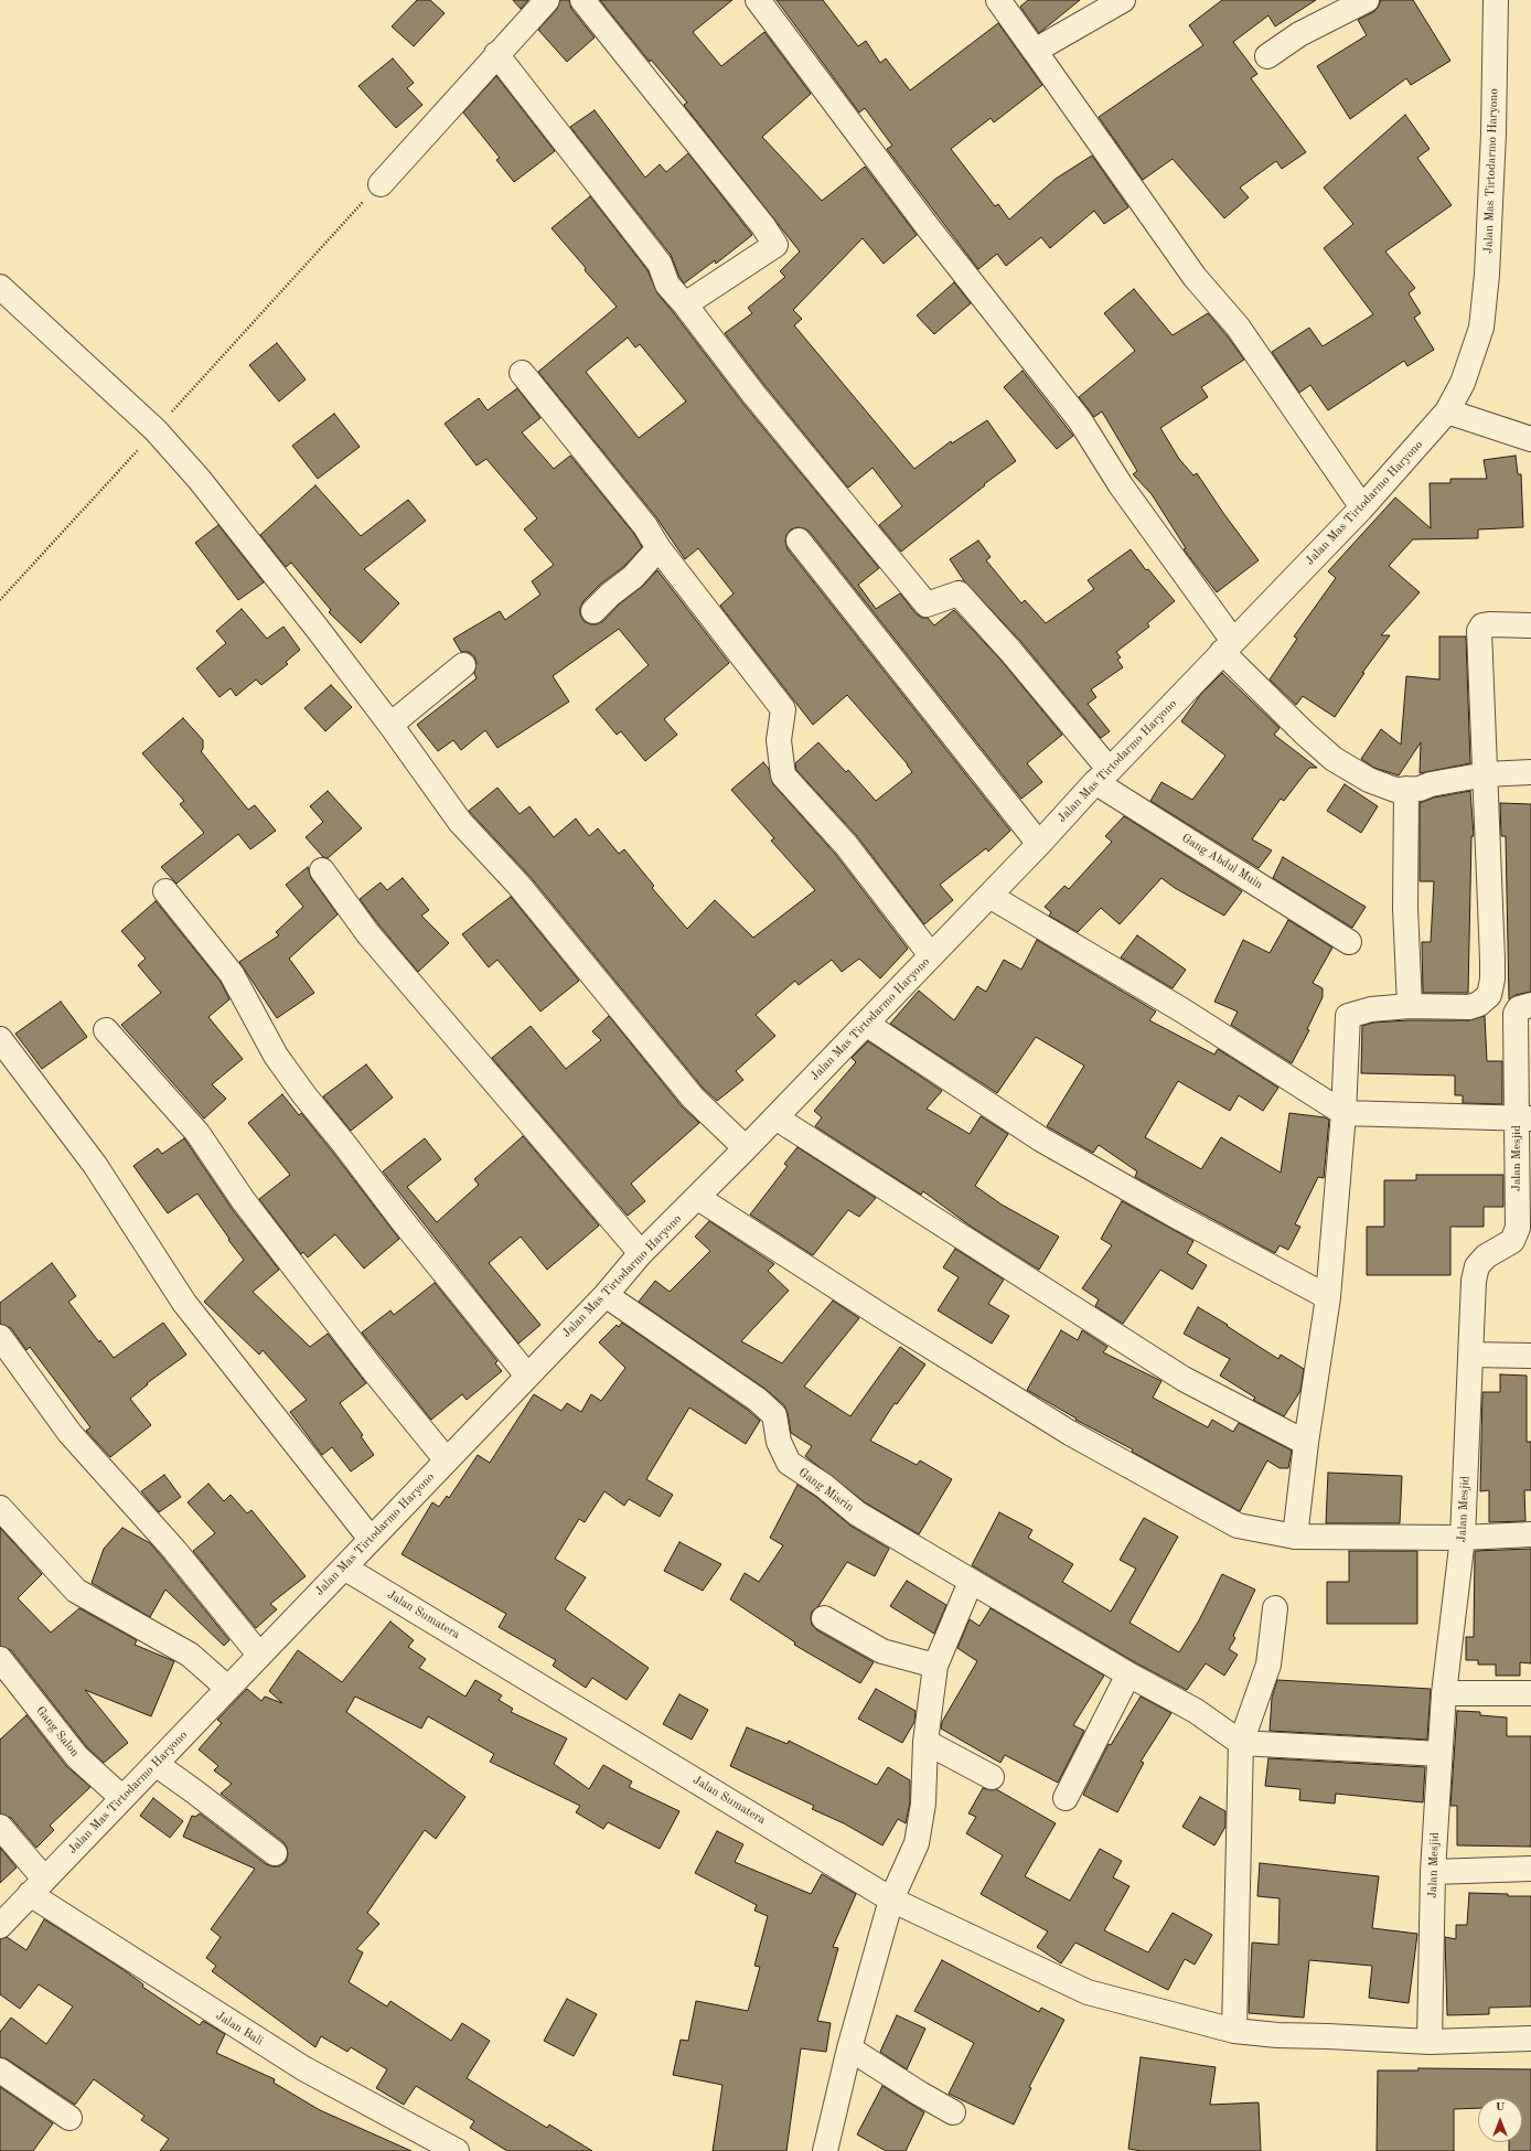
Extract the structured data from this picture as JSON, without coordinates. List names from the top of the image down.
{
  "streets": {
    "street": [
      "Jalan Mas Tirtodarmo Haryono",
      "Gang Abdul Muin",
      "Jalan Mesjid",
      "Gang Misrin",
      "Jalan Sumatera",
      "Gang Salon",
      "Jalan Bali"
    ]
  },
  "crossings": [
    ["Jalan Mas Tirtodarmo Haryono", "Gang Abdul Muin"],
    ["Jalan Mas Tirtodarmo Haryono", "Gang Misrin"],
    ["Jalan Mas Tirtodarmo Haryono", "Jalan Sumatera"],
    ["Jalan Mas Tirtodarmo Haryono", "Gang Salon"],
    ["Jalan Mas Tirtodarmo Haryono", "Jalan Bali"],
    ["Jalan Mesjid", "Jalan Sumatera"]
  ],
  "north": "top"
}
